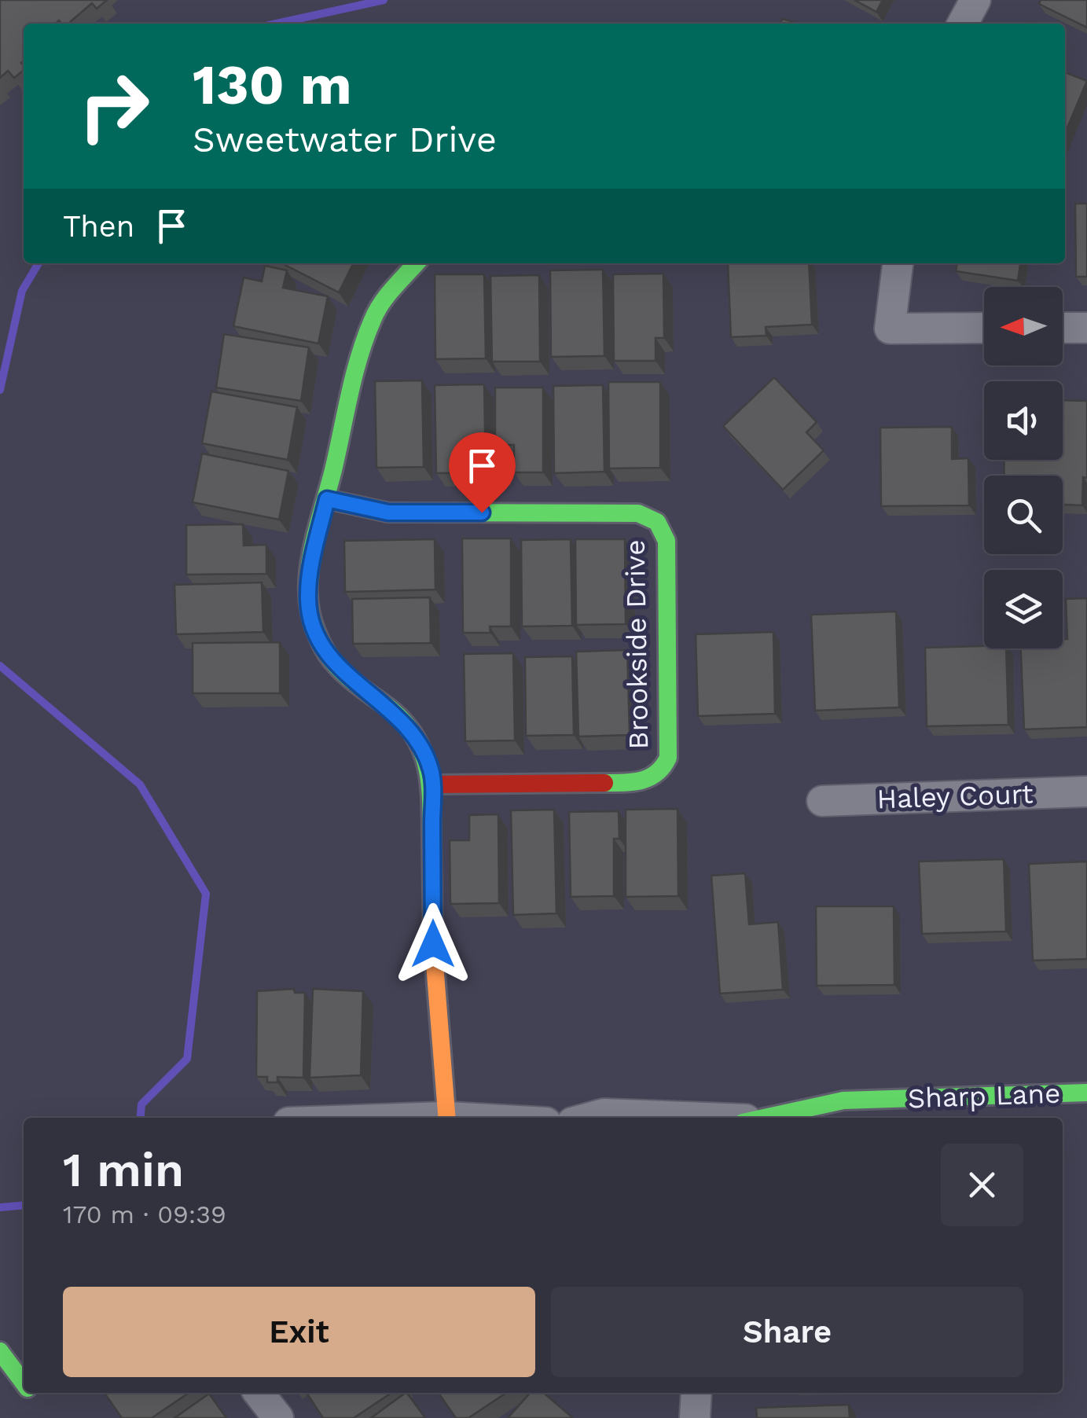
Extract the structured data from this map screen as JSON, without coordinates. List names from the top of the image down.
{
  "streets": {
    "street": ["Brookside Drive", "Haley Court", "Sharp Lane"]
  },
  "north": "left",
  "page": {
    "turn": ["130 m", "Sweetwater Drive"],
    "then": "Then",
    "heading": ["1 min", "170 m · 09:39"],
    "buttons": ["Exit", "Share"]
  }
}
